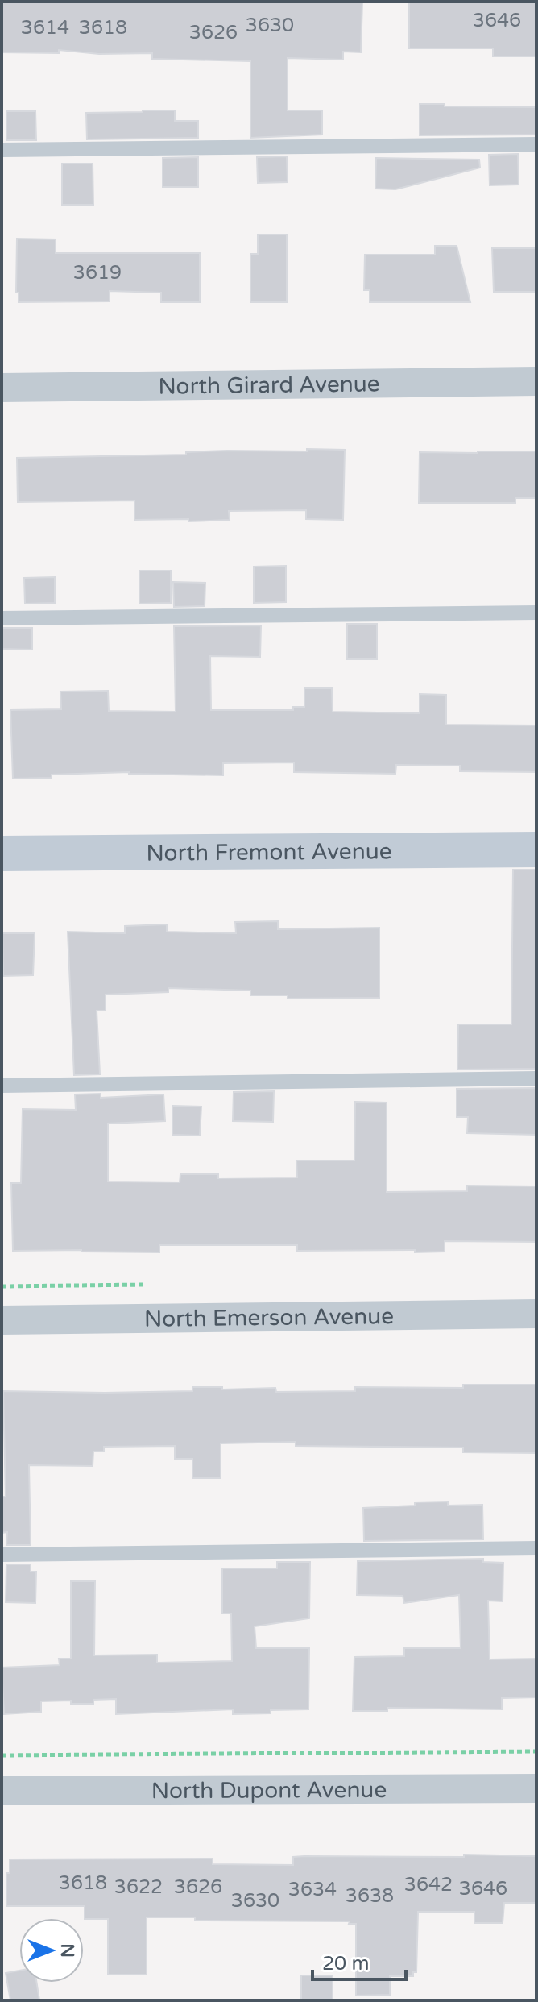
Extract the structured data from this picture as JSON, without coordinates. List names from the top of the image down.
{
  "streets": {
    "street": [
      "North Girard Avenue",
      "North Fremont Avenue",
      "North Emerson Avenue",
      "North Dupont Avenue"
    ]
  },
  "house_numbers": [
    "3646",
    "3630",
    "3614",
    "3618",
    "3626",
    "3619",
    "3618",
    "3642",
    "3622",
    "3626",
    "3646",
    "3634",
    "3638",
    "3630"
  ],
  "scale_bar": "20 m",
  "north": "right"
}
